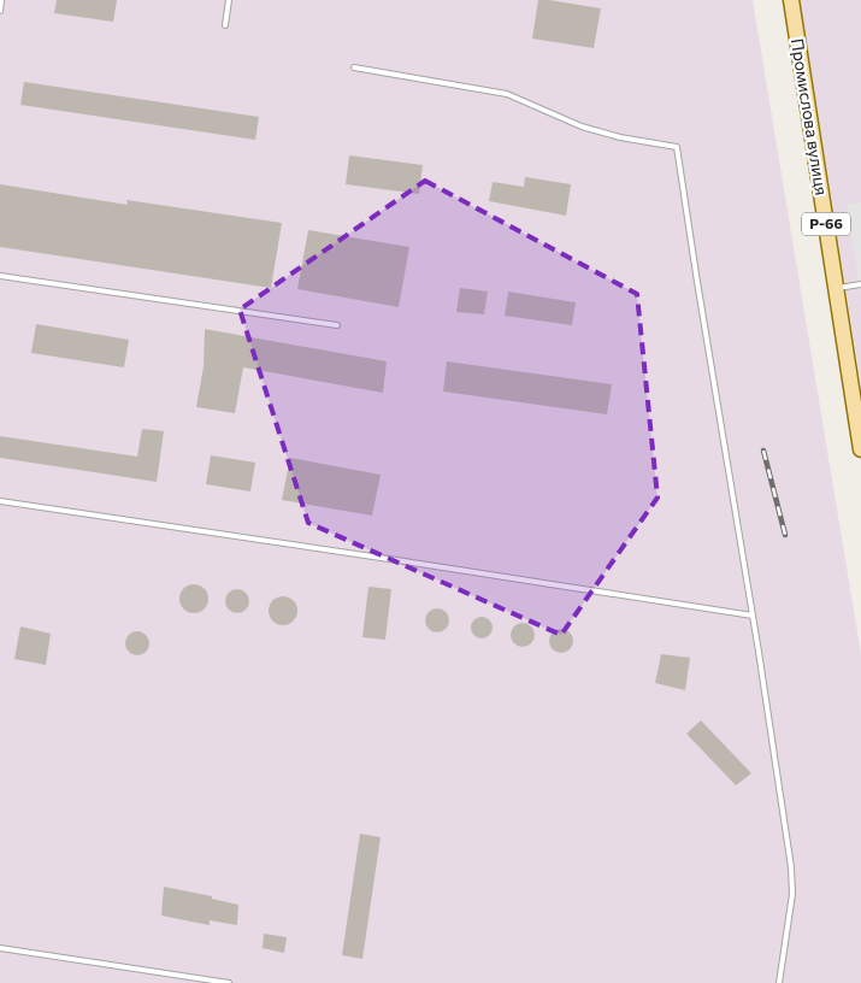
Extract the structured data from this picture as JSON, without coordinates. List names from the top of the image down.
{
  "streets": {
    "main road": ["Промислова вулиця", "Р-66"]
  }
}
